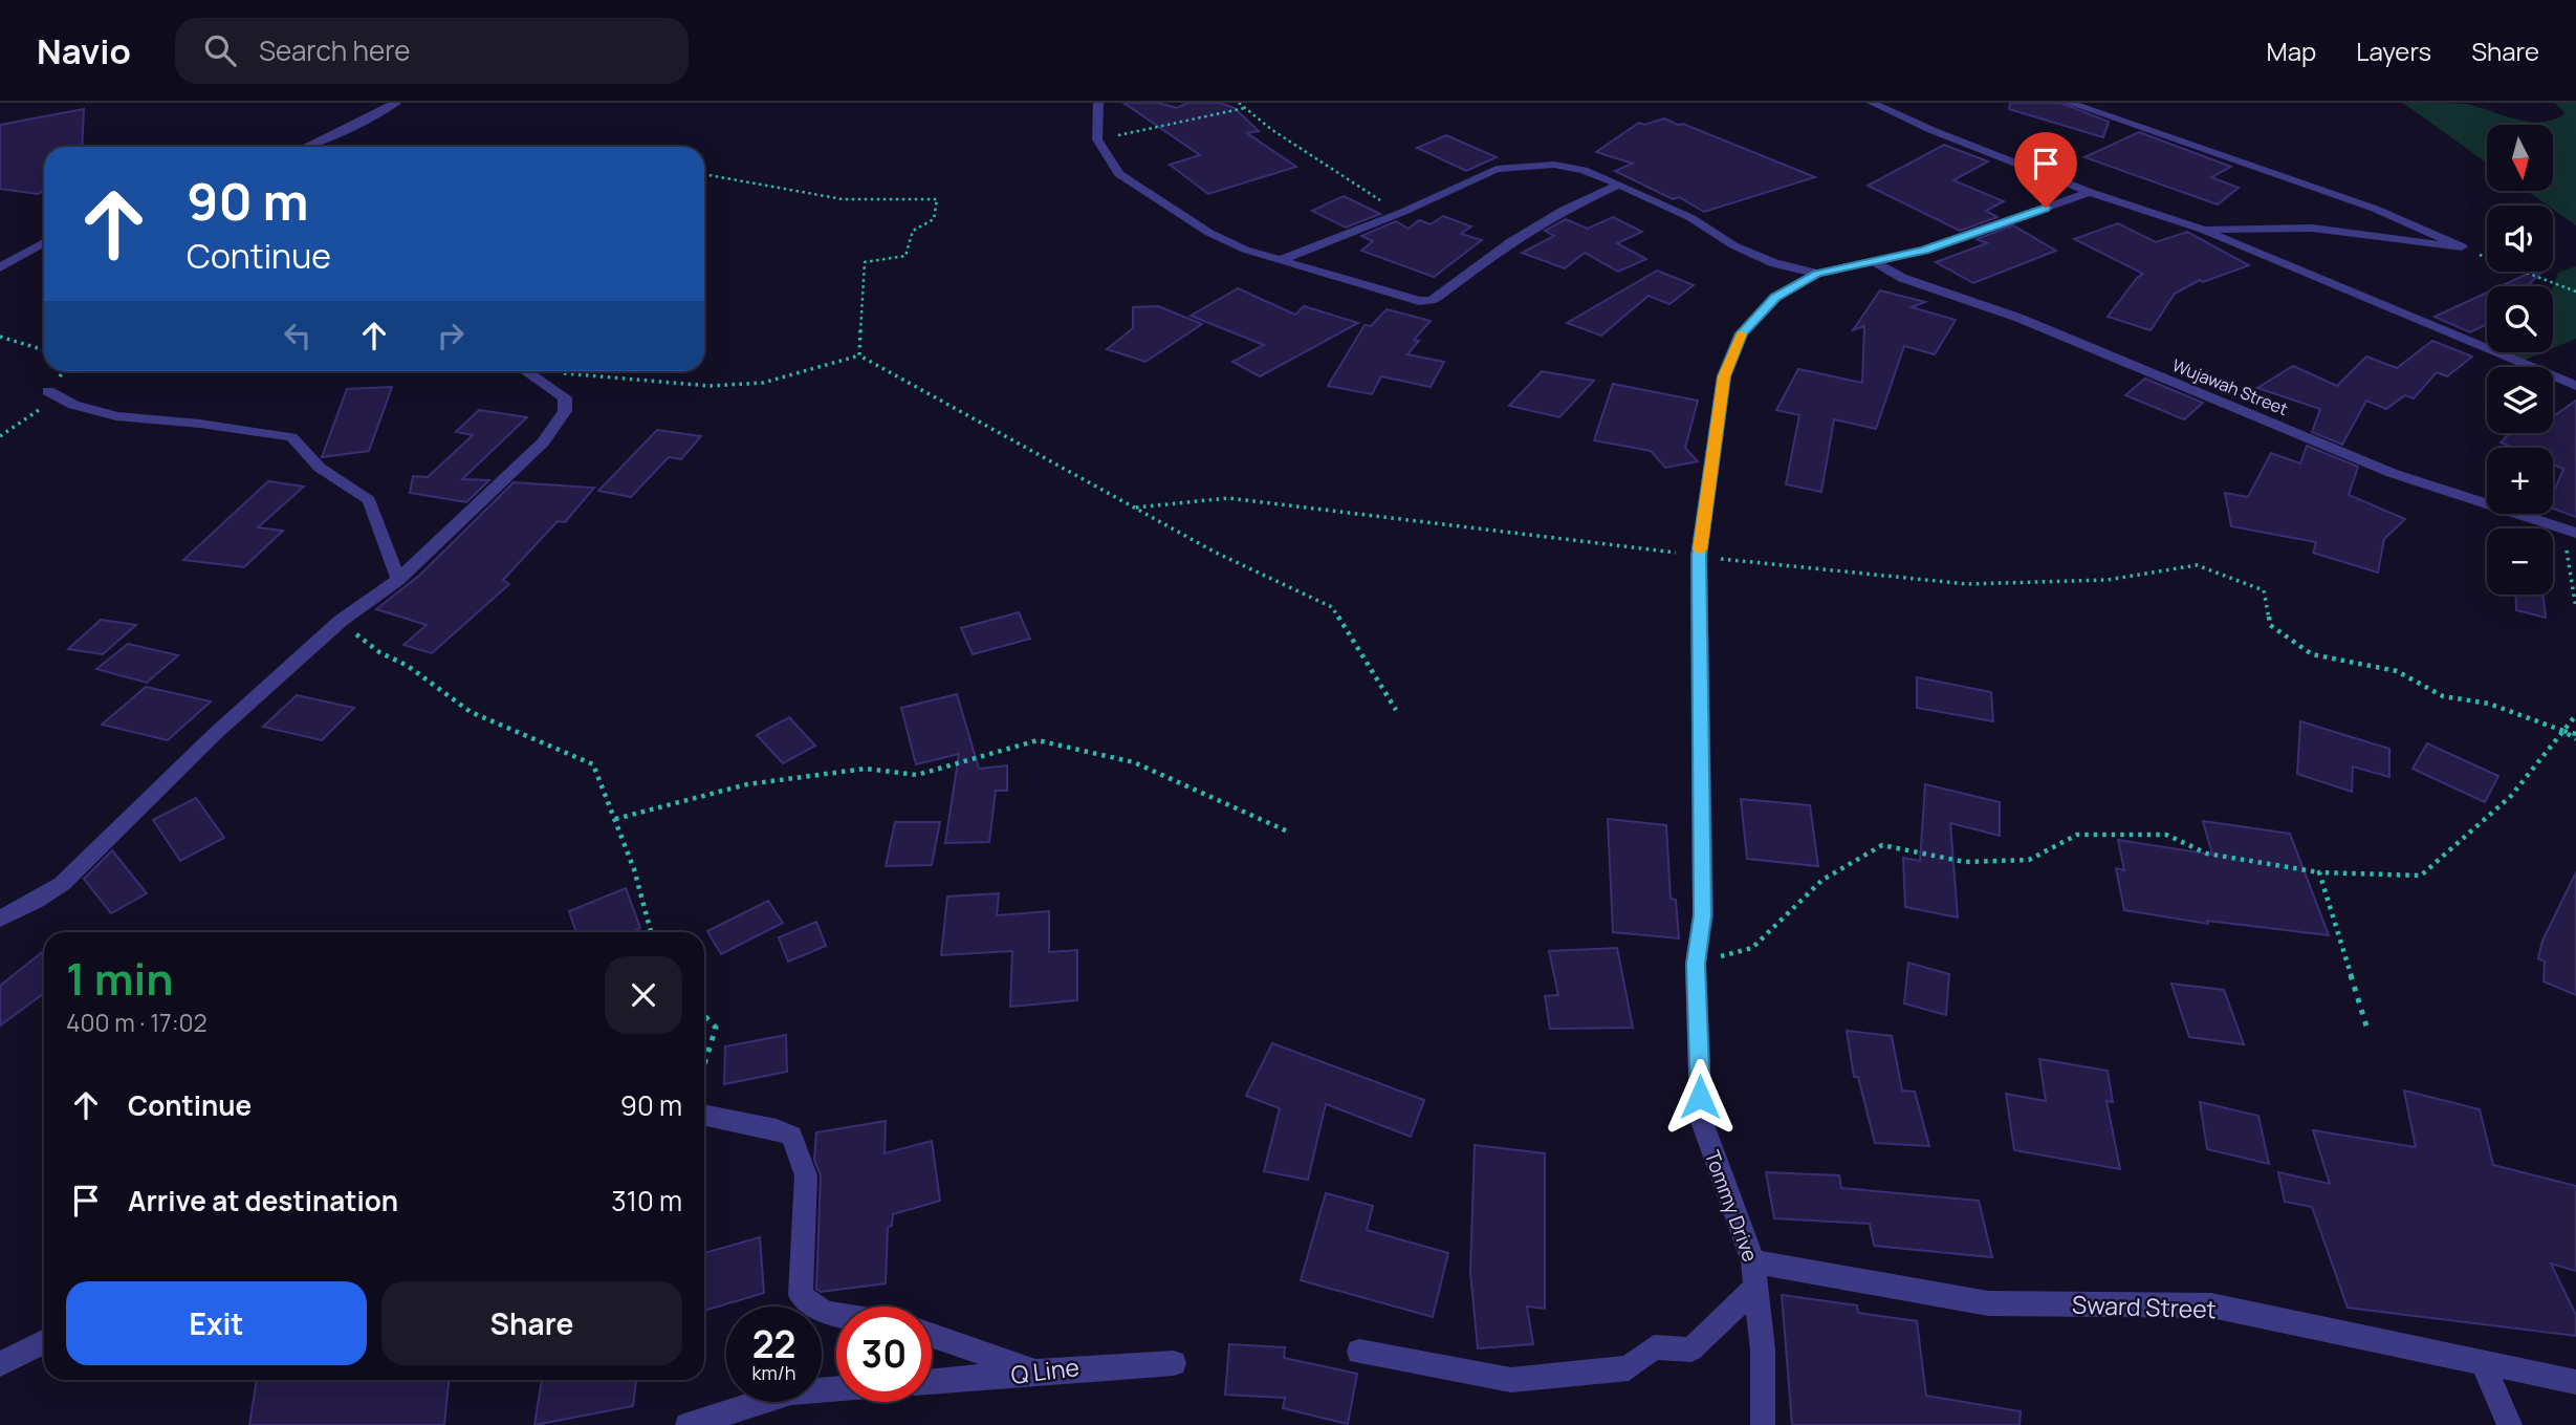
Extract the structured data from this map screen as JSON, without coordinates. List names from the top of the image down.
{
  "streets": {
    "street": [
      "Wujawah Street",
      "Tommy Drive",
      "Sward Street",
      "Q Line"
    ]
  },
  "crossings": [
    ["Tommy Drive", "Sward Street"]
  ],
  "north": "bottom",
  "page": {
    "header": "Navio",
    "search": "Search here",
    "nav": ["Map", "Layers", "Share"],
    "map_buttons": ["+", "−"],
    "turn": ["90 m", "Continue"],
    "heading": ["1 min", "400 m · 17:02"],
    "list": [
      {
        "name": "Continue",
        "value": "90 m"
      },
      {
        "name": "Arrive at destination",
        "value": "310 m"
      }
    ],
    "buttons": ["Exit", "Share"],
    "speed": "22 km/h",
    "limit": "30"
  }
}
